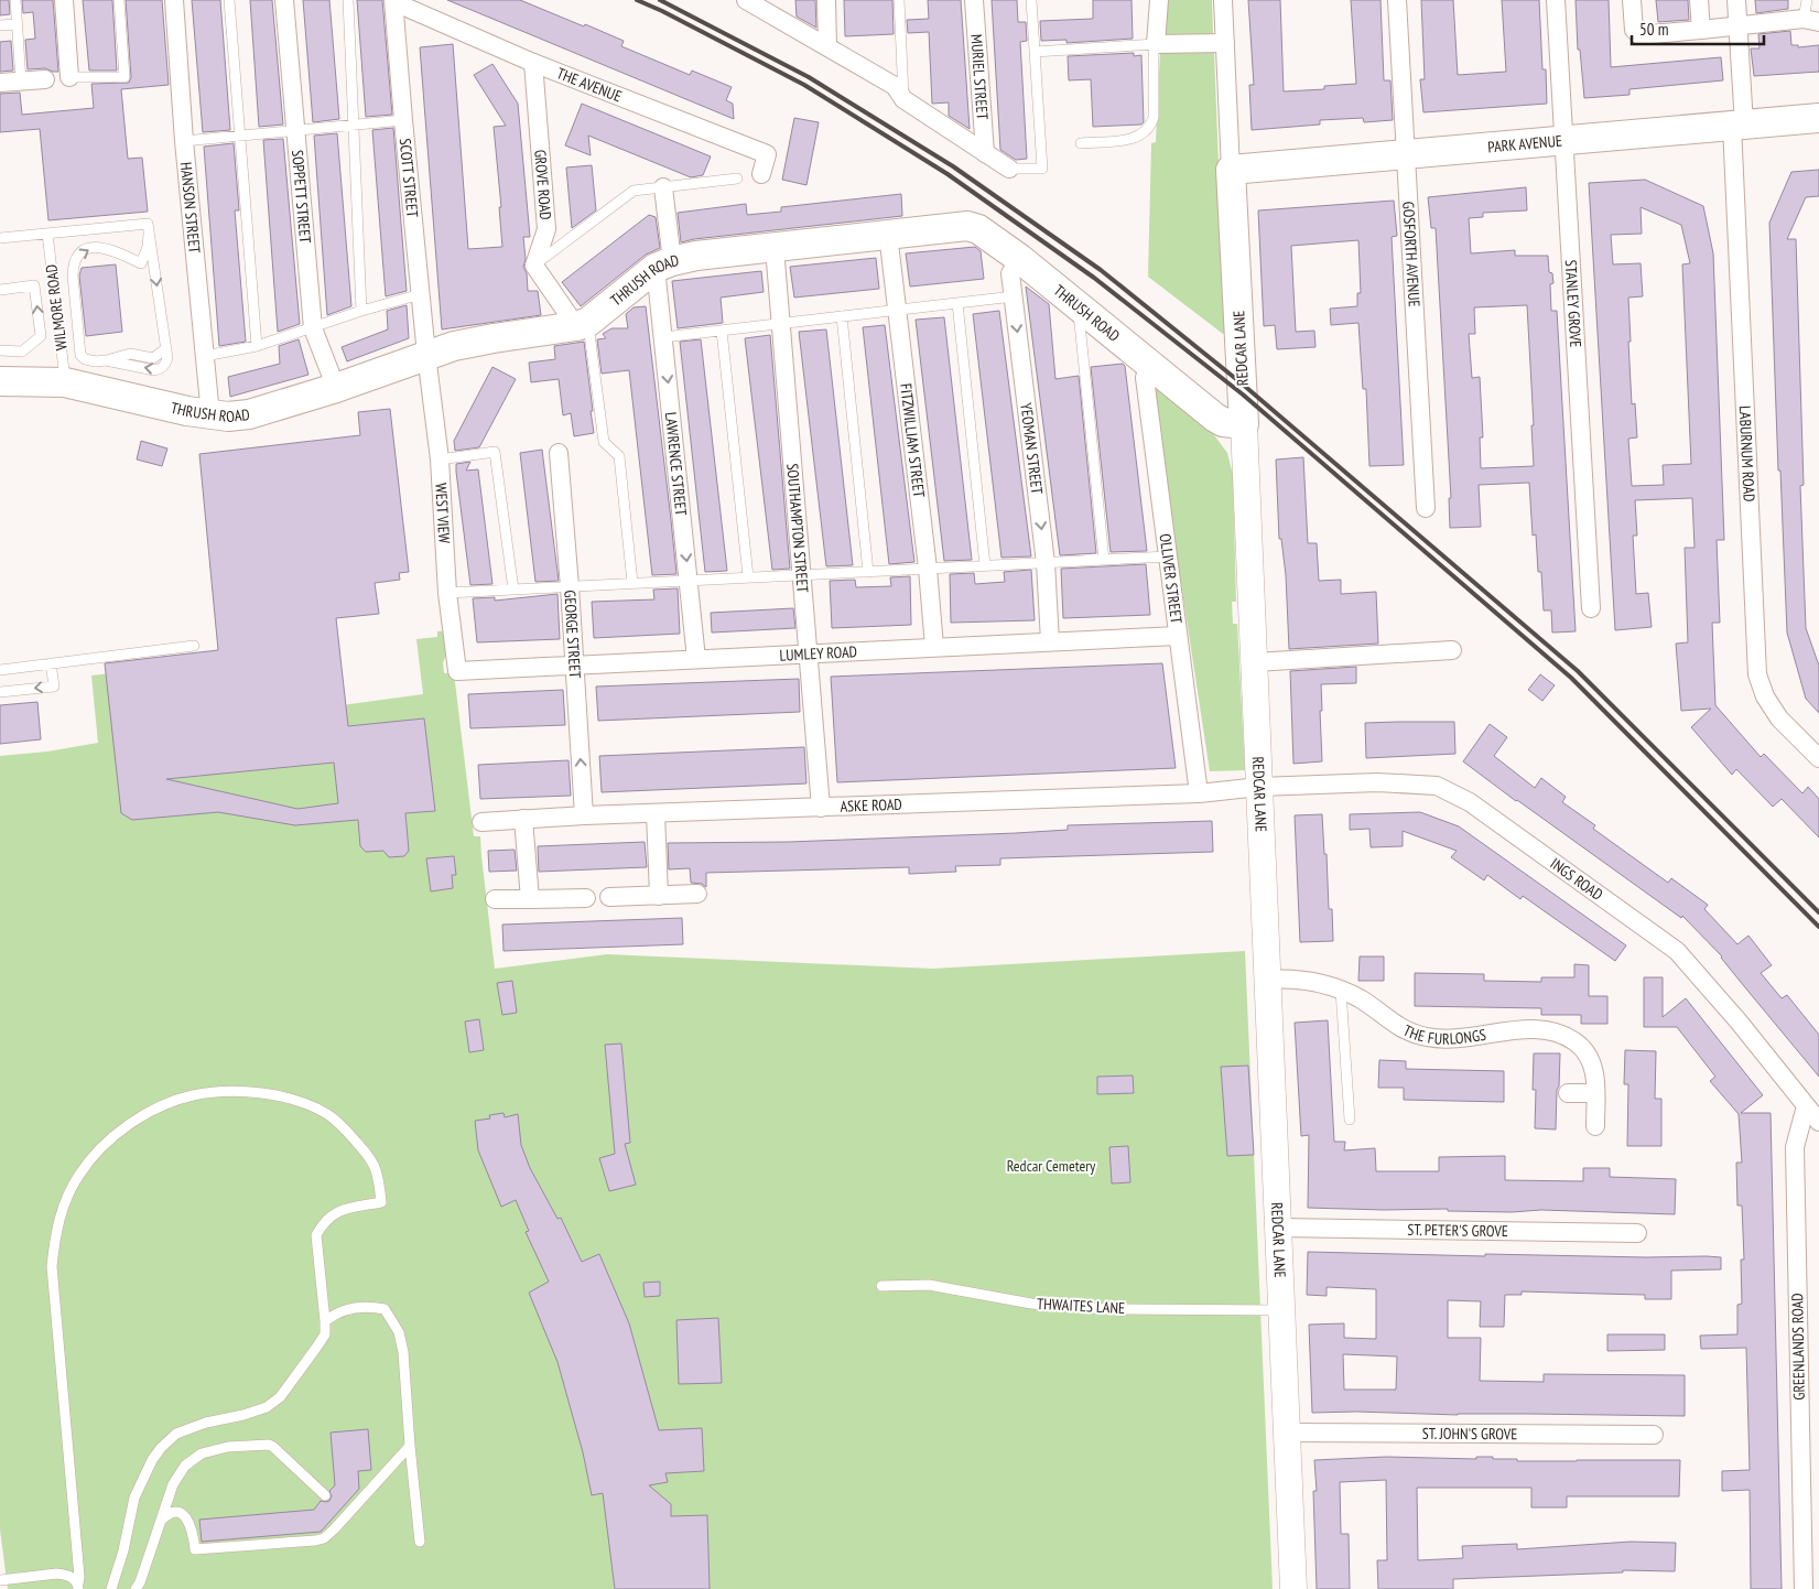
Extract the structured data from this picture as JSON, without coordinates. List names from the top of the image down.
{
  "streets": {
    "main road": ["PARK AVENUE", "THRUSH ROAD", "REDCAR LANE"],
    "street": [
      "MURIEL STREET",
      "THE AVENUE",
      "SCOTT STREET",
      "GROVE ROAD",
      "SOPPETT STREET",
      "HANSON STREET",
      "GOSFORTH AVENUE",
      "STANLEY GROVE",
      "FITZWILLIAM STREET",
      "YEOMAN STREET",
      "LABURNUM ROAD",
      "LAWRENCE STREET",
      "WEST VIEW",
      "SOUTHAMPTON STREET",
      "OLLIVER STREET",
      "GEORGE STREET",
      "LUMLEY ROAD",
      "ASKE ROAD",
      "INGS ROAD",
      "THE FURLONGS",
      "ST. PETER'S GROVE",
      "GREENLANDS ROAD",
      "ST. JOHN'S GROVE"
    ],
    "lane": ["WILMORE ROAD", "THWAITES LANE"]
  },
  "crossings": [
    ["THE AVENUE", "SCOTT STREET"],
    ["THE AVENUE", "GROVE ROAD"],
    ["PARK AVENUE", "GOSFORTH AVENUE"],
    ["PARK AVENUE", "STANLEY GROVE"],
    ["PARK AVENUE", "REDCAR LANE"],
    ["PARK AVENUE", "LABURNUM ROAD"],
    ["SCOTT STREET", "THRUSH ROAD"],
    ["SCOTT STREET", "WEST VIEW"],
    ["SOPPETT STREET", "THRUSH ROAD"],
    ["HANSON STREET", "THRUSH ROAD"],
    ["THRUSH ROAD", "WILMORE ROAD"],
    ["THRUSH ROAD", "REDCAR LANE"],
    ["THRUSH ROAD", "FITZWILLIAM STREET"],
    ["THRUSH ROAD", "YEOMAN STREET"],
    ["THRUSH ROAD", "LAWRENCE STREET"],
    ["THRUSH ROAD", "WEST VIEW"],
    ["THRUSH ROAD", "SOUTHAMPTON STREET"],
    ["THRUSH ROAD", "OLLIVER STREET"],
    ["REDCAR LANE", "ASKE ROAD"],
    ["REDCAR LANE", "INGS ROAD"],
    ["REDCAR LANE", "THE FURLONGS"],
    ["REDCAR LANE", "ST. PETER'S GROVE"],
    ["REDCAR LANE", "THWAITES LANE"],
    ["REDCAR LANE", "ST. JOHN'S GROVE"],
    ["FITZWILLIAM STREET", "LUMLEY ROAD"],
    ["YEOMAN STREET", "LUMLEY ROAD"],
    ["LAWRENCE STREET", "LUMLEY ROAD"],
    ["WEST VIEW", "LUMLEY ROAD"],
    ["SOUTHAMPTON STREET", "LUMLEY ROAD"],
    ["SOUTHAMPTON STREET", "ASKE ROAD"],
    ["OLLIVER STREET", "LUMLEY ROAD"],
    ["OLLIVER STREET", "ASKE ROAD"],
    ["GEORGE STREET", "LUMLEY ROAD"],
    ["GEORGE STREET", "ASKE ROAD"],
    ["ASKE ROAD", "INGS ROAD"],
    ["INGS ROAD", "GREENLANDS ROAD"]
  ],
  "one_way": ["YEOMAN STREET", "LAWRENCE STREET", "GEORGE STREET"],
  "parks": ["Redcar Cemetery"],
  "scale_bar": "50 m"
}
